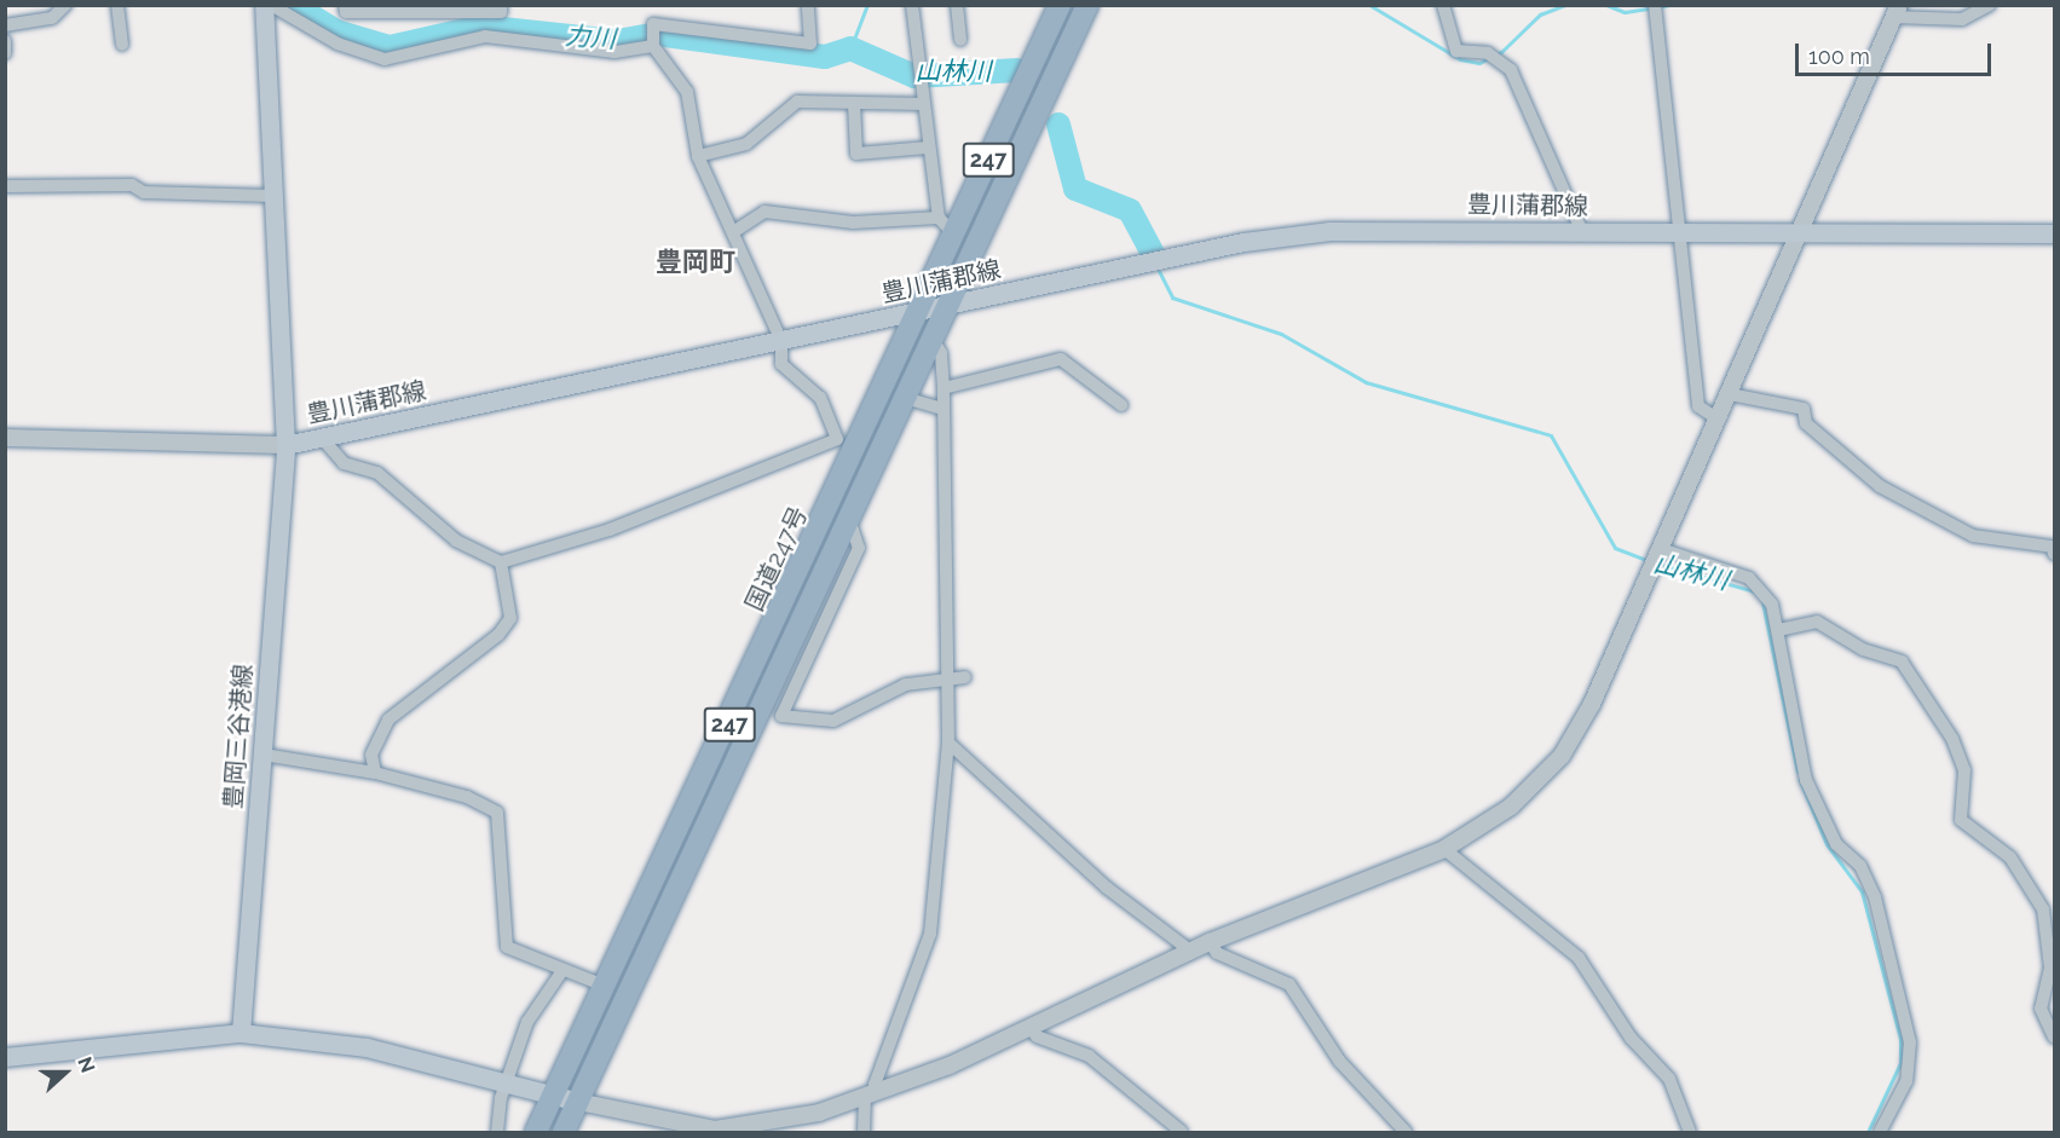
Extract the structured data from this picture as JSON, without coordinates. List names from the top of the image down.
{
  "streets": {
    "highway": ["247", "国道247号"],
    "main road": ["豊川蒲郡線", "豊岡三谷港線"]
  },
  "crossings": [
    ["豊川蒲郡線", "国道247号"],
    ["豊川蒲郡線", "豊岡三谷港線"]
  ],
  "districts": ["豊岡町"],
  "water": ["力川", "山林川"],
  "scale_bar": "100 m",
  "north": "right"
}
